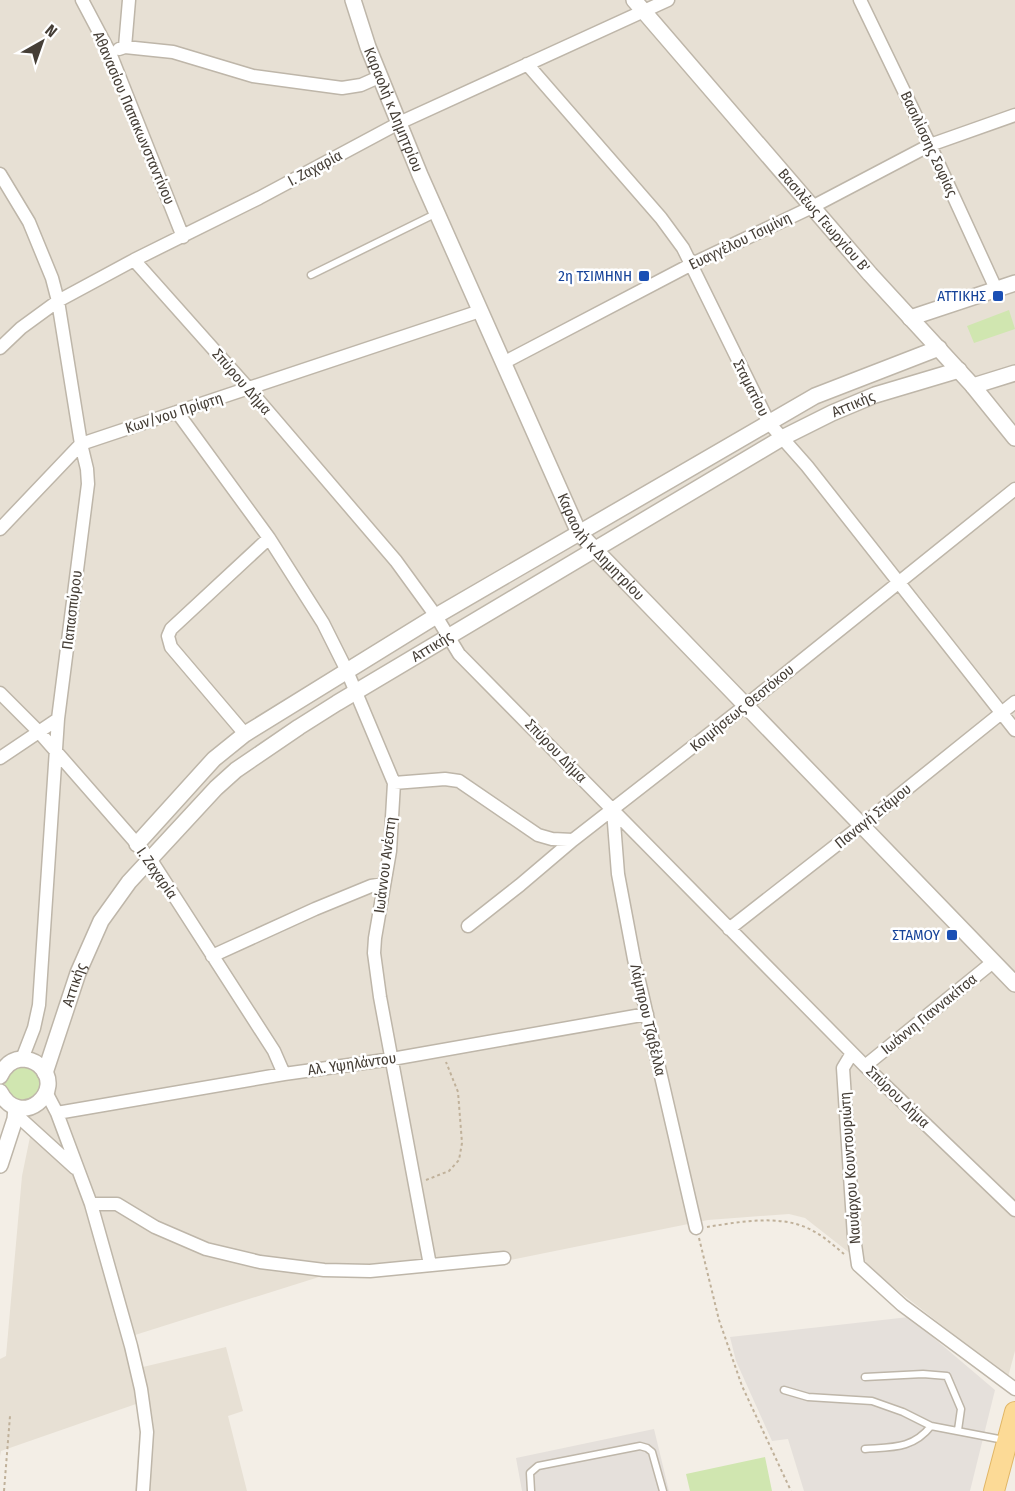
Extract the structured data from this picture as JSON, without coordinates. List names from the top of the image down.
{
  "streets": {
    "street": [
      "Καραολή κ Δημητρίου",
      "Αθανασίου Παπακωνσταντίνου",
      "Βασιλίσσης Σοφίας",
      "Ι. Ζαχαρία",
      "Βασιλέως Γεωργίου Β'",
      "Ευαγγέλου Τσιμίνη",
      "Σπύρου Δήμα",
      "Σταματίου",
      "Αττικής",
      "Κων/νου Πρίφτη",
      "Παπασπύρου",
      "Κοιμήσεως Θεοτόκου",
      "Παναγή Στάμου",
      "Ιωάννου Ανέστη",
      "Ιωάννη Γιαννακίτσα",
      "Λάμπρου Τζαβέλλα",
      "Αλ. Υψηλάντου",
      "Ναυάρχου Κουντουριώτη"
    ]
  },
  "crossings": [
    ["Καραολή κ Δημητρίου", "Ι. Ζαχαρία"],
    ["Καραολή κ Δημητρίου", "Ευαγγέλου Τσιμίνη"],
    ["Καραολή κ Δημητρίου", "Αττικής"],
    ["Καραολή κ Δημητρίου", "Κων/νου Πρίφτη"],
    ["Καραολή κ Δημητρίου", "Κοιμήσεως Θεοτόκου"],
    ["Καραολή κ Δημητρίου", "Παναγή Στάμου"],
    ["Καραολή κ Δημητρίου", "Ιωάννη Γιαννακίτσα"],
    ["Αθανασίου Παπακωνσταντίνου", "Ι. Ζαχαρία"],
    ["Βασιλίσσης Σοφίας", "Ευαγγέλου Τσιμίνη"],
    ["Ι. Ζαχαρία", "Βασιλέως Γεωργίου Β'"],
    ["Ι. Ζαχαρία", "Σπύρου Δήμα"],
    ["Ι. Ζαχαρία", "Σταματίου"],
    ["Ι. Ζαχαρία", "Αττικής"],
    ["Ι. Ζαχαρία", "Παπασπύρου"],
    ["Ι. Ζαχαρία", "Αλ. Υψηλάντου"],
    ["Βασιλέως Γεωργίου Β'", "Ευαγγέλου Τσιμίνη"],
    ["Βασιλέως Γεωργίου Β'", "Αττικής"],
    ["Ευαγγέλου Τσιμίνη", "Σταματίου"],
    ["Σπύρου Δήμα", "Αττικής"],
    ["Σπύρου Δήμα", "Κων/νου Πρίφτη"],
    ["Σπύρου Δήμα", "Κοιμήσεως Θεοτόκου"],
    ["Σπύρου Δήμα", "Παναγή Στάμου"],
    ["Σπύρου Δήμα", "Ιωάννη Γιαννακίτσα"],
    ["Σπύρου Δήμα", "Λάμπρου Τζαβέλλα"],
    ["Σπύρου Δήμα", "Ναυάρχου Κουντουριώτη"],
    ["Σταματίου", "Αττικής"],
    ["Σταματίου", "Κοιμήσεως Θεοτόκου"],
    ["Σταματίου", "Παναγή Στάμου"],
    ["Αττικής", "Ιωάννου Ανέστη"],
    ["Κων/νου Πρίφτη", "Παπασπύρου"],
    ["Κων/νου Πρίφτη", "Ιωάννου Ανέστη"],
    ["Κοιμήσεως Θεοτόκου", "Λάμπρου Τζαβέλλα"],
    ["Ιωάννου Ανέστη", "Αλ. Υψηλάντου"],
    ["Λάμπρου Τζαβέλλα", "Αλ. Υψηλάντου"]
  ],
  "places": {
    "transit": ["2η ΤΣΙΜΗΝΗ", "ΑΤΤΙΚΗΣ", "ΣΤΑΜΟΥ"]
  },
  "north": "top right"
}
